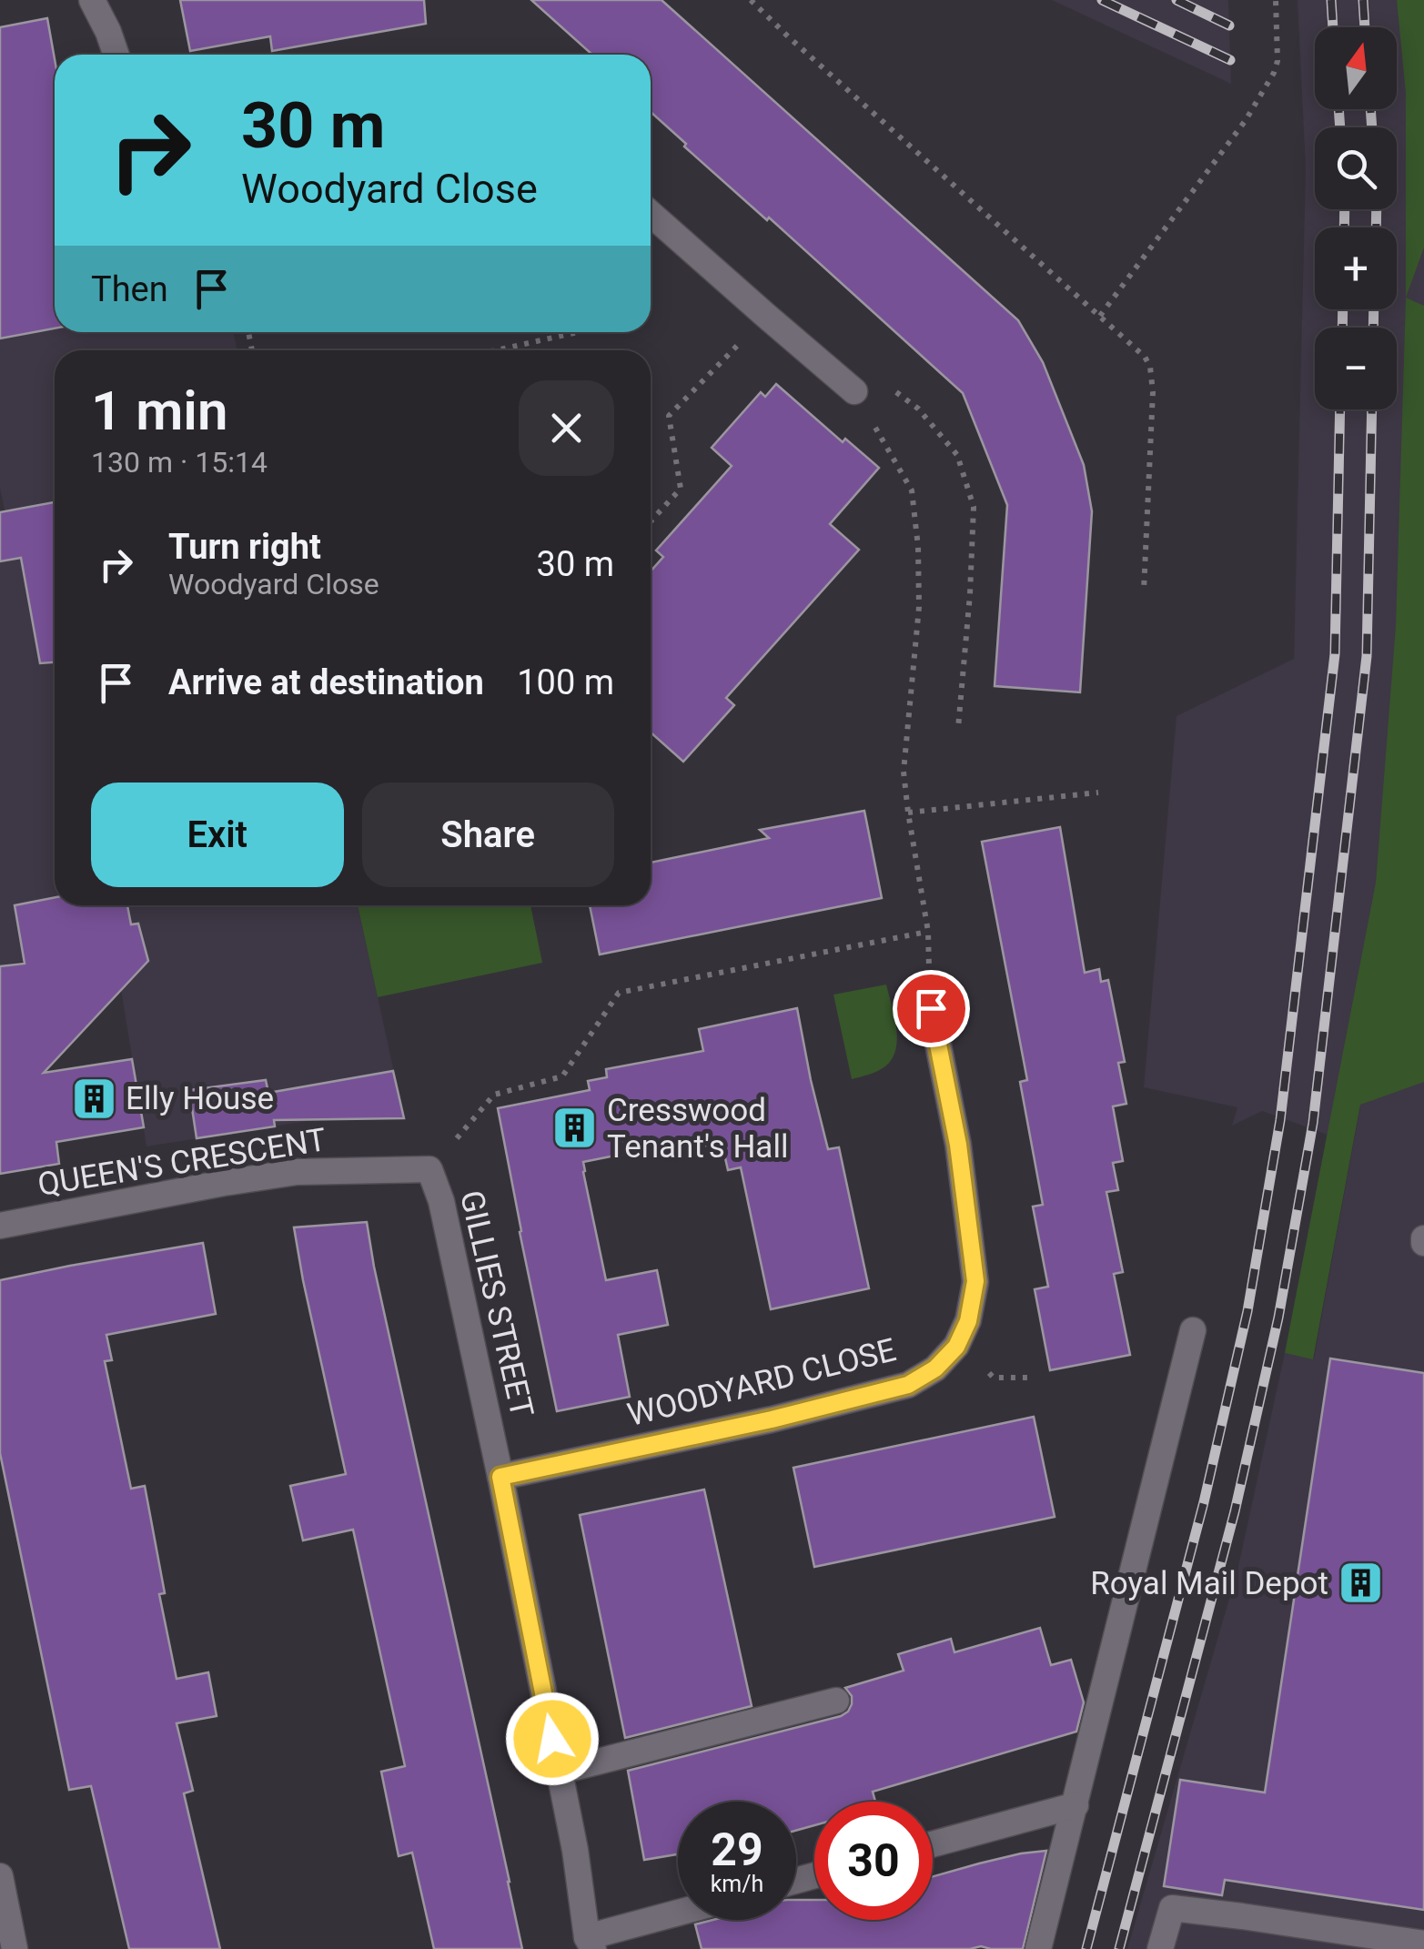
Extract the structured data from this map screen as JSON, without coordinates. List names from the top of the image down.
{
  "streets": {
    "street": ["QUEEN'S CRESCENT", "GILLIES STREET", "WOODYARD CLOSE"]
  },
  "crossings": [
    ["QUEEN'S CRESCENT", "GILLIES STREET"],
    ["GILLIES STREET", "WOODYARD CLOSE"]
  ],
  "places": {
    "building": ["Elly House", "Cresswood Tenant's Hall", "Royal Mail Depot"]
  },
  "north": "top",
  "page": {
    "map_buttons": ["+", "−"],
    "turn": ["30 m", "Woodyard Close"],
    "then": "Then",
    "heading": ["1 min", "130 m · 15:14"],
    "list": [
      {
        "name": "Turn right",
        "note": "Woodyard Close",
        "value": "30 m"
      },
      {
        "name": "Arrive at destination",
        "value": "100 m"
      }
    ],
    "buttons": ["Exit", "Share"],
    "speed": "29 km/h",
    "limit": "30"
  }
}
